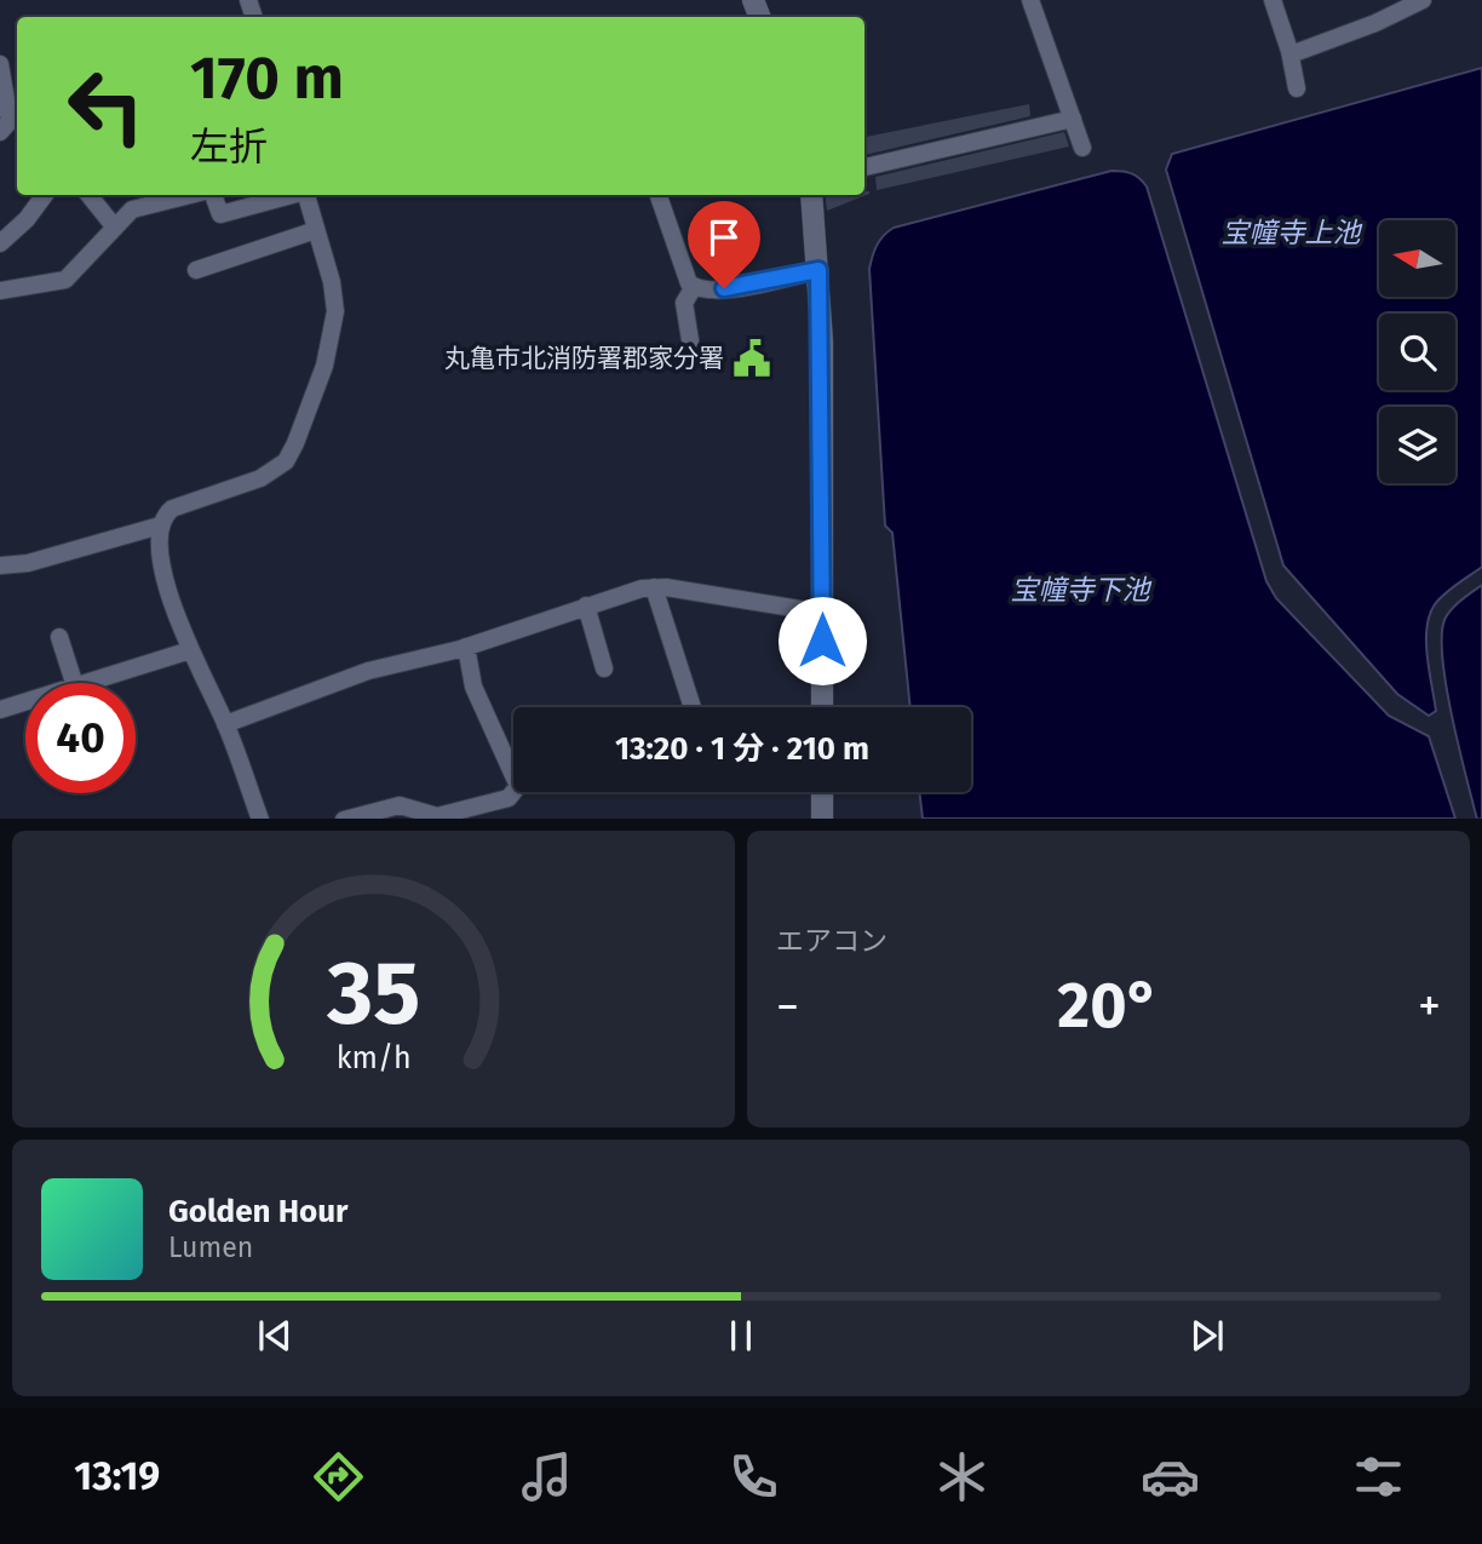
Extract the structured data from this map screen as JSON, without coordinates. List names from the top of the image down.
{
  "water": ["宝幢寺上池", "宝幢寺下池"],
  "places": {
    "public building": ["丸亀市北消防署郡家分署"]
  },
  "north": "left",
  "page": {
    "turn": ["170 m", "左折"],
    "limit": "40",
    "trip": "13:20 · 1 分 · 210 m",
    "tile": "エアコン",
    "heat": ["−", "20°", "+"],
    "song": ["Golden Hour", "Lumen"],
    "tabs": "13:19",
    "gauge": ["35", "km/h"]
  }
}
